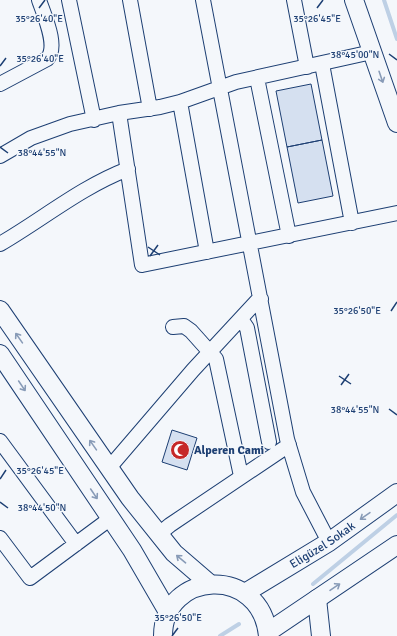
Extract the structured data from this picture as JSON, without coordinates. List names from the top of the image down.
{
  "streets": {
    "main road": ["Eligüzel Sokak"]
  },
  "places": {
    "mosque": ["Alperen Cami"]
  },
  "coordinates": [
    "35°26'40\"E",
    "35°26'45\"E",
    "38°45'00\"N",
    "38°44'55\"N",
    "35°26'50\"E",
    "38°44'50\"N"
  ]
}
